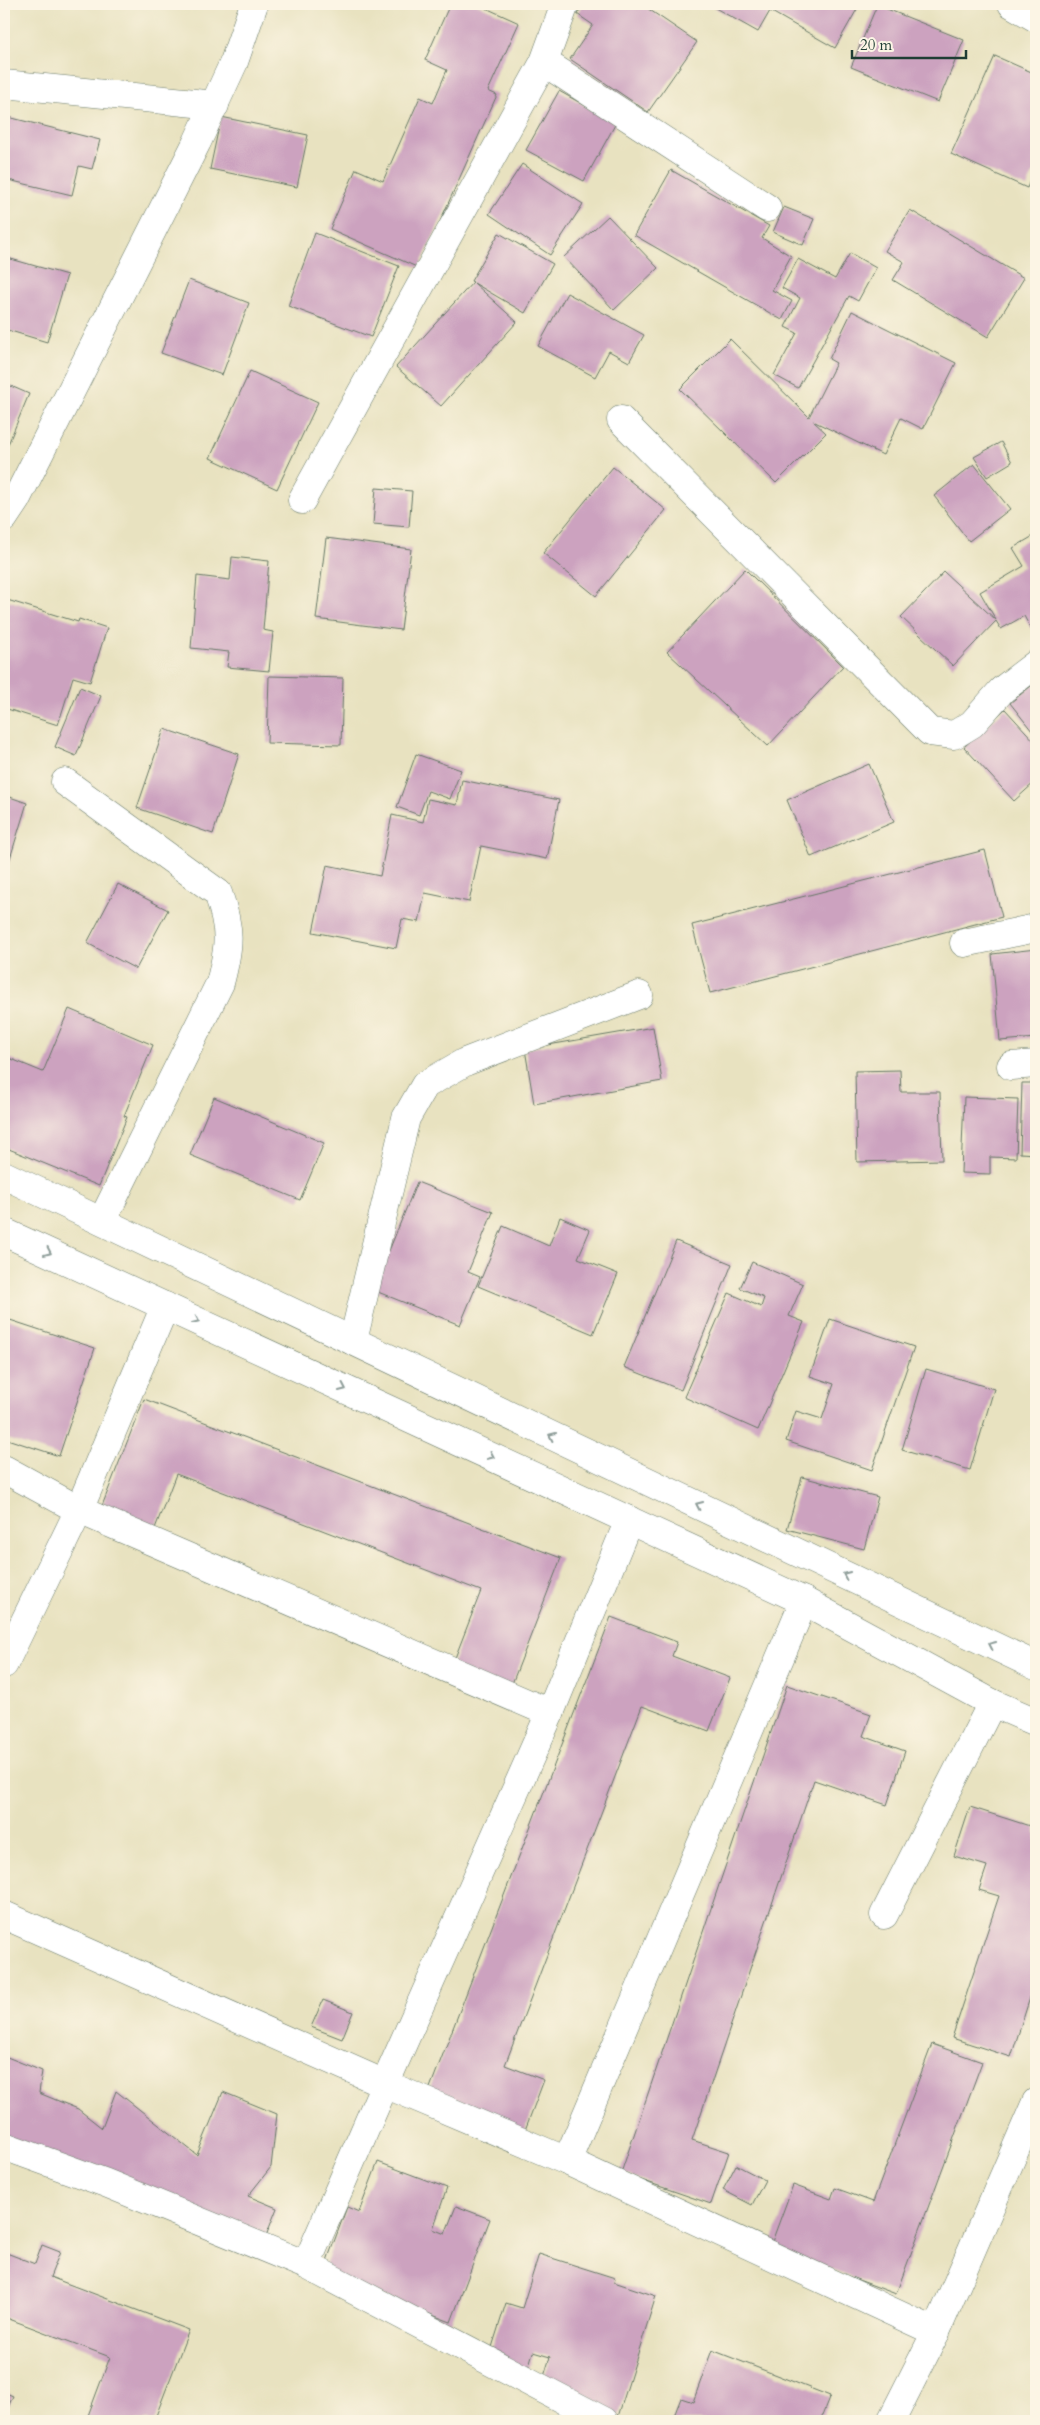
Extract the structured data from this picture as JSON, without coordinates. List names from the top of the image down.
{
  "scale_bar": "20 m"
}
